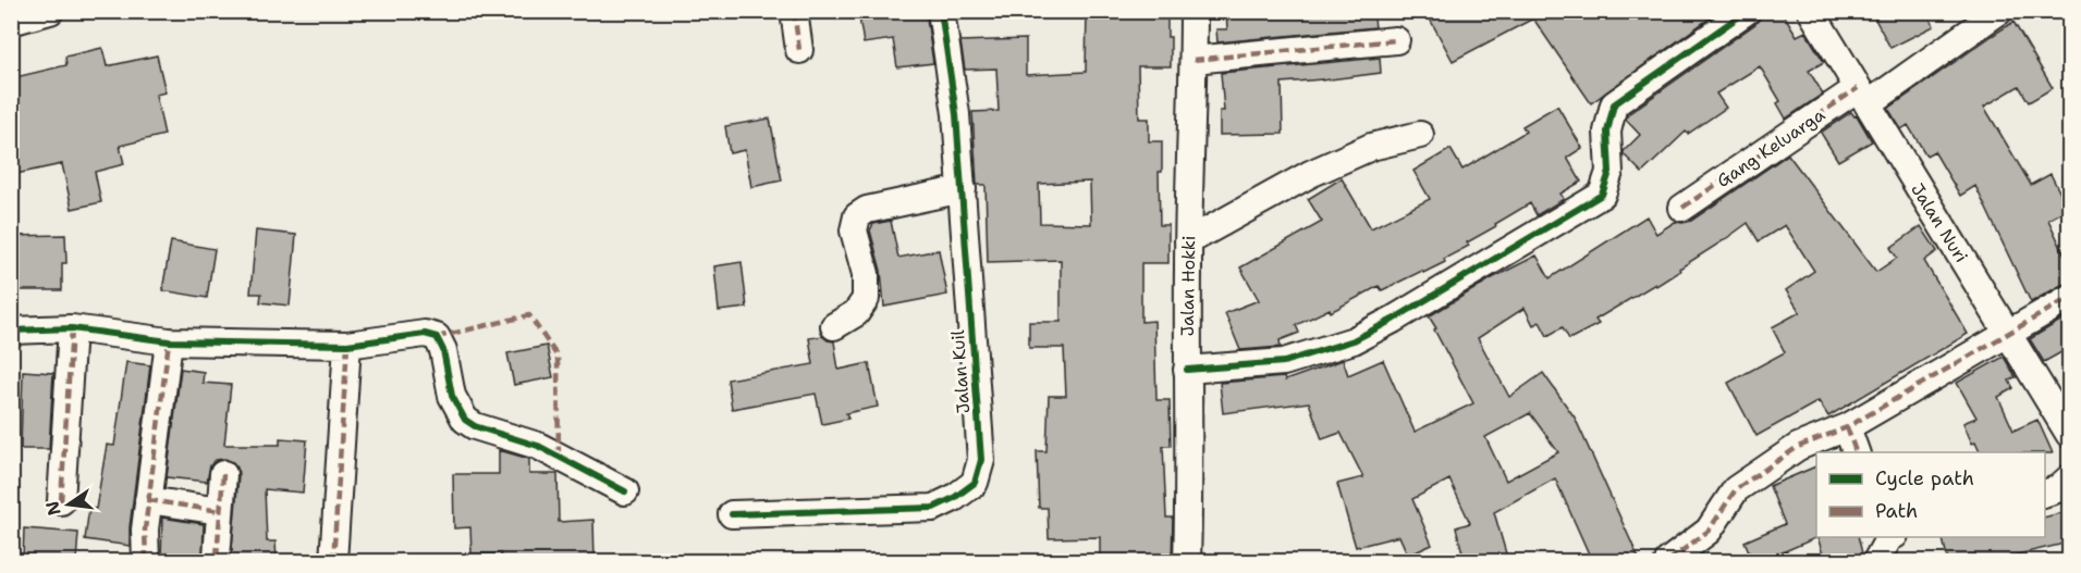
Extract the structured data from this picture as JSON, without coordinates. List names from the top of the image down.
{
  "streets": {
    "street": [
      "Gang Keluarga",
      "Jalan Nuri",
      "Jalan Hokki",
      "Jalan Kuil"
    ]
  },
  "crossings": [
    ["Gang Keluarga", "Jalan Nuri"]
  ],
  "legend": ["Cycle path", "Path"],
  "north": "left"
}
